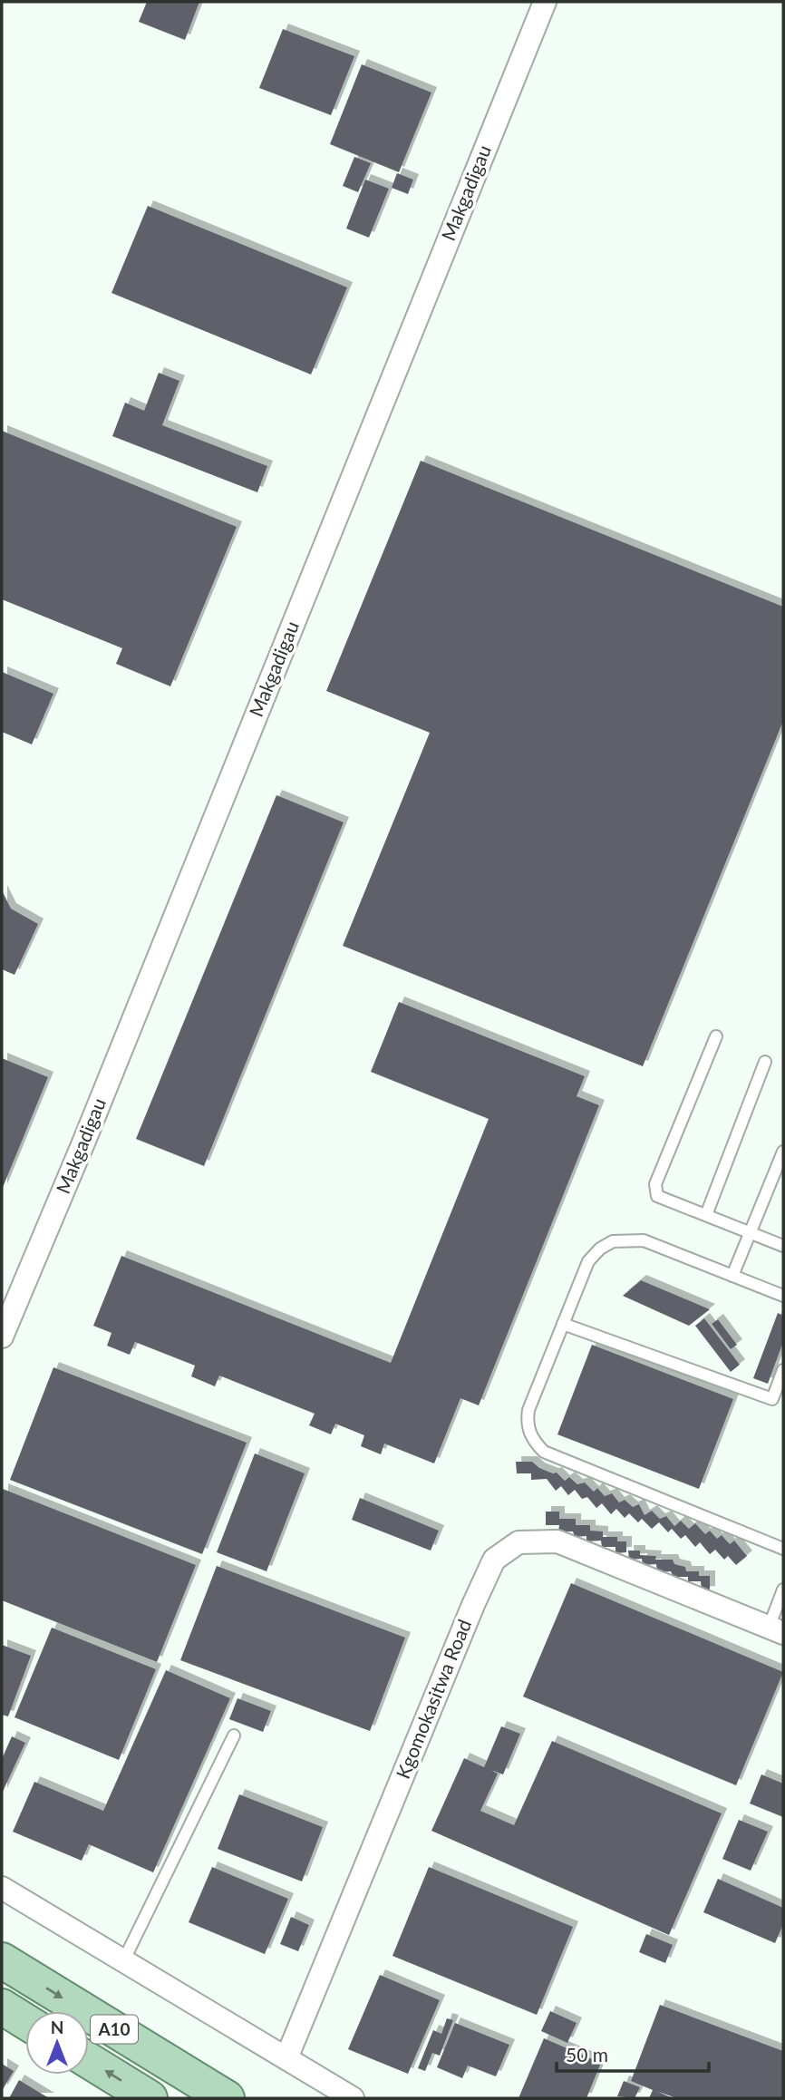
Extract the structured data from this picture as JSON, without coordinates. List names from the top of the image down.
{
  "streets": {
    "main road": ["A10"],
    "street": ["Makgadigau", "Kgomokasitwa Road"]
  },
  "scale_bar": "50 m",
  "north": "top"
}
